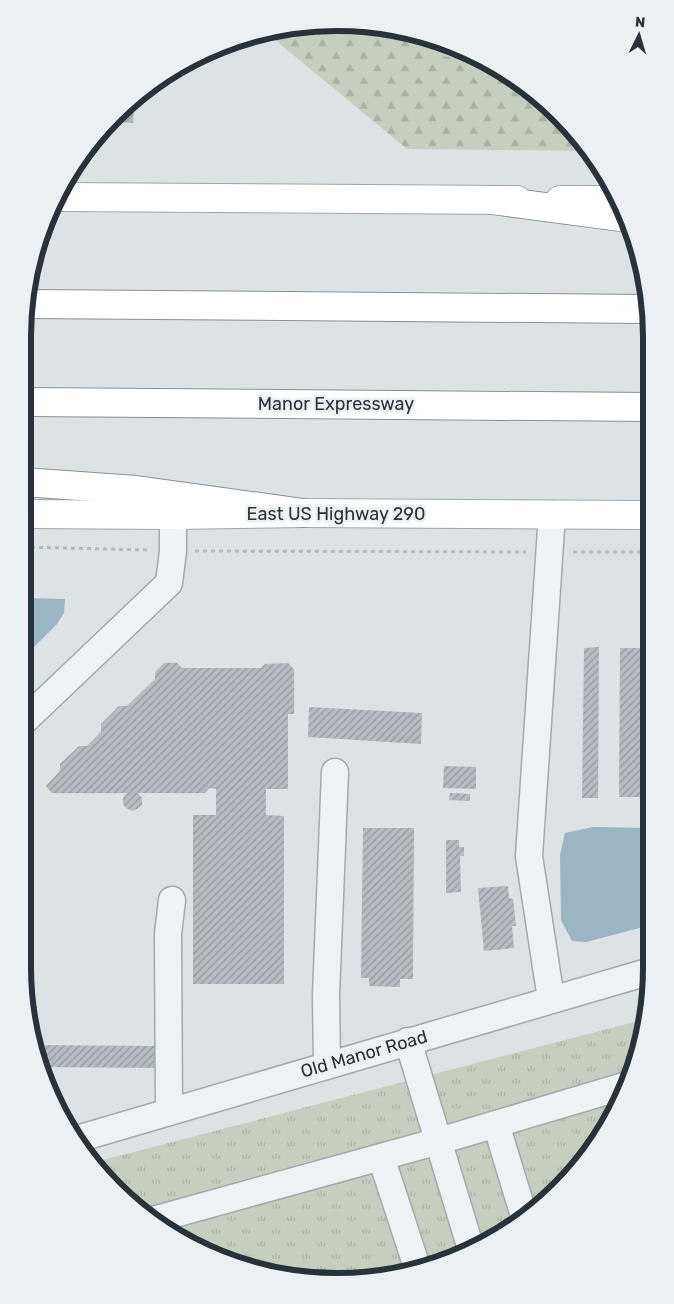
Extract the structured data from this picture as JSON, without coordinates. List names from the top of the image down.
{
  "streets": {
    "main road": ["Manor Expressway", "East US Highway 290"],
    "street": ["Old Manor Road"]
  },
  "north": "top"
}
